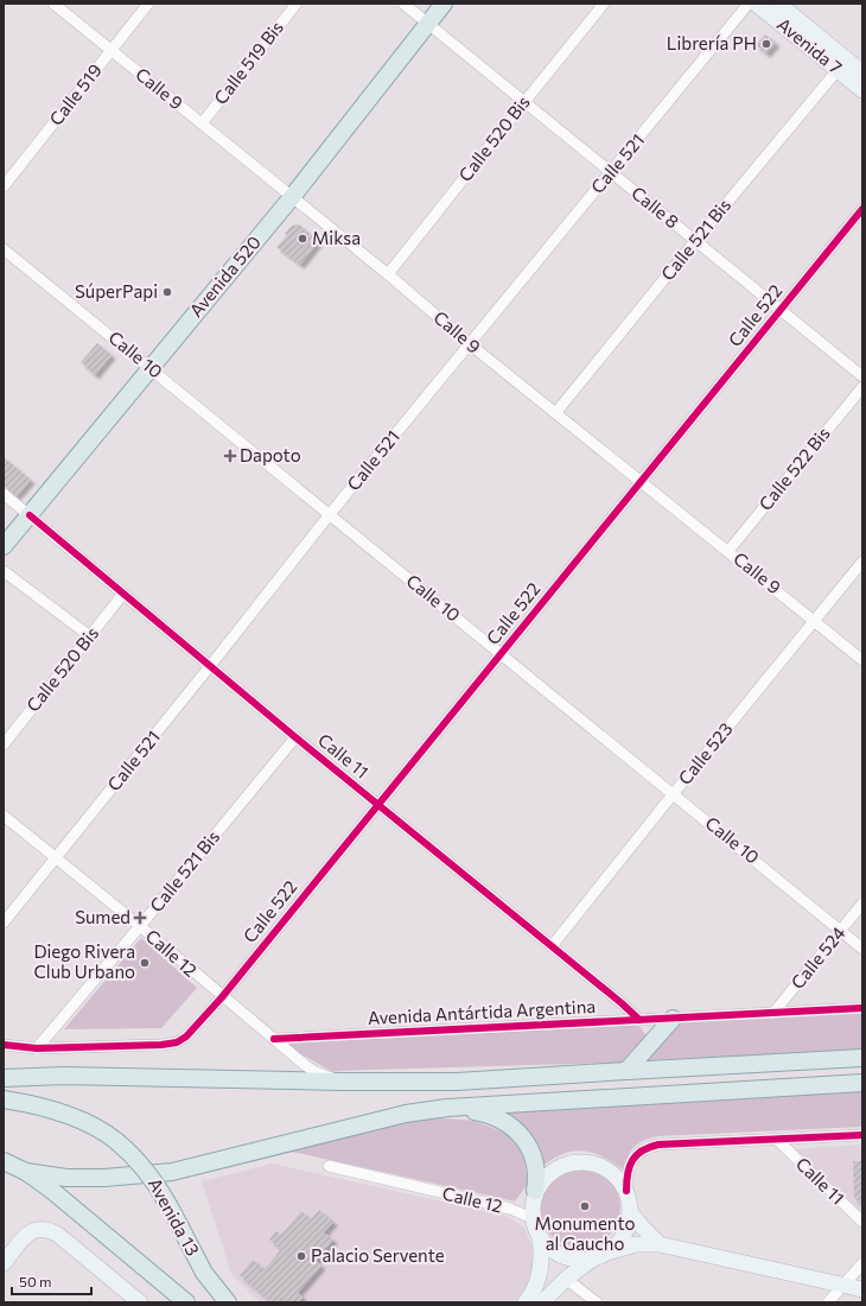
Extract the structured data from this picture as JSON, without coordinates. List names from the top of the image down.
{
  "streets": {
    "main road": ["Avenida 520", "Avenida 13"],
    "street": [
      "Avenida 7",
      "Calle 519 Bis",
      "Calle 9",
      "Calle 519",
      "Calle 520 Bis",
      "Calle 521",
      "Calle 8",
      "Calle 521 Bis",
      "Calle 522",
      "Calle 10",
      "Calle 522 Bis",
      "Calle 523",
      "Calle 11",
      "Calle 12",
      "Calle 524",
      "Avenida Antártida Argentina"
    ]
  },
  "crossings": [
    ["Avenida 7", "Calle 521 Bis"],
    ["Calle 519 Bis", "Calle 9"],
    ["Calle 9", "Calle 519"],
    ["Calle 9", "Calle 520 Bis"],
    ["Calle 9", "Calle 521"],
    ["Calle 9", "Calle 521 Bis"],
    ["Calle 9", "Avenida 520"],
    ["Calle 9", "Calle 522"],
    ["Calle 9", "Calle 522 Bis"],
    ["Calle 9", "Calle 523"],
    ["Calle 520 Bis", "Calle 8"],
    ["Calle 520 Bis", "Calle 11"],
    ["Calle 521", "Calle 8"],
    ["Calle 521", "Calle 10"],
    ["Calle 521", "Calle 11"],
    ["Calle 521", "Calle 12"],
    ["Calle 8", "Calle 521 Bis"],
    ["Calle 8", "Avenida 520"],
    ["Calle 8", "Calle 522"],
    ["Calle 521 Bis", "Calle 522"],
    ["Calle 521 Bis", "Calle 11"],
    ["Calle 521 Bis", "Calle 12"],
    ["Avenida 520", "Calle 10"],
    ["Avenida 520", "Calle 11"],
    ["Calle 522", "Calle 10"],
    ["Calle 522", "Calle 11"],
    ["Calle 522", "Calle 12"],
    ["Calle 10", "Calle 523"],
    ["Calle 10", "Calle 524"],
    ["Calle 523", "Calle 11"],
    ["Calle 11", "Avenida Antártida Argentina"],
    ["Calle 12", "Avenida Antártida Argentina"],
    ["Calle 524", "Avenida Antártida Argentina"]
  ],
  "places": {
    "other": [
      "Librería PH",
      "Miksa",
      "SúperPapi",
      "Diego Rivera Club Urbano",
      "Monumento al Gaucho",
      "Palacio Servente"
    ],
    "health": ["Dapoto", "Sumed"]
  },
  "scale_bar": "50 m"
}
